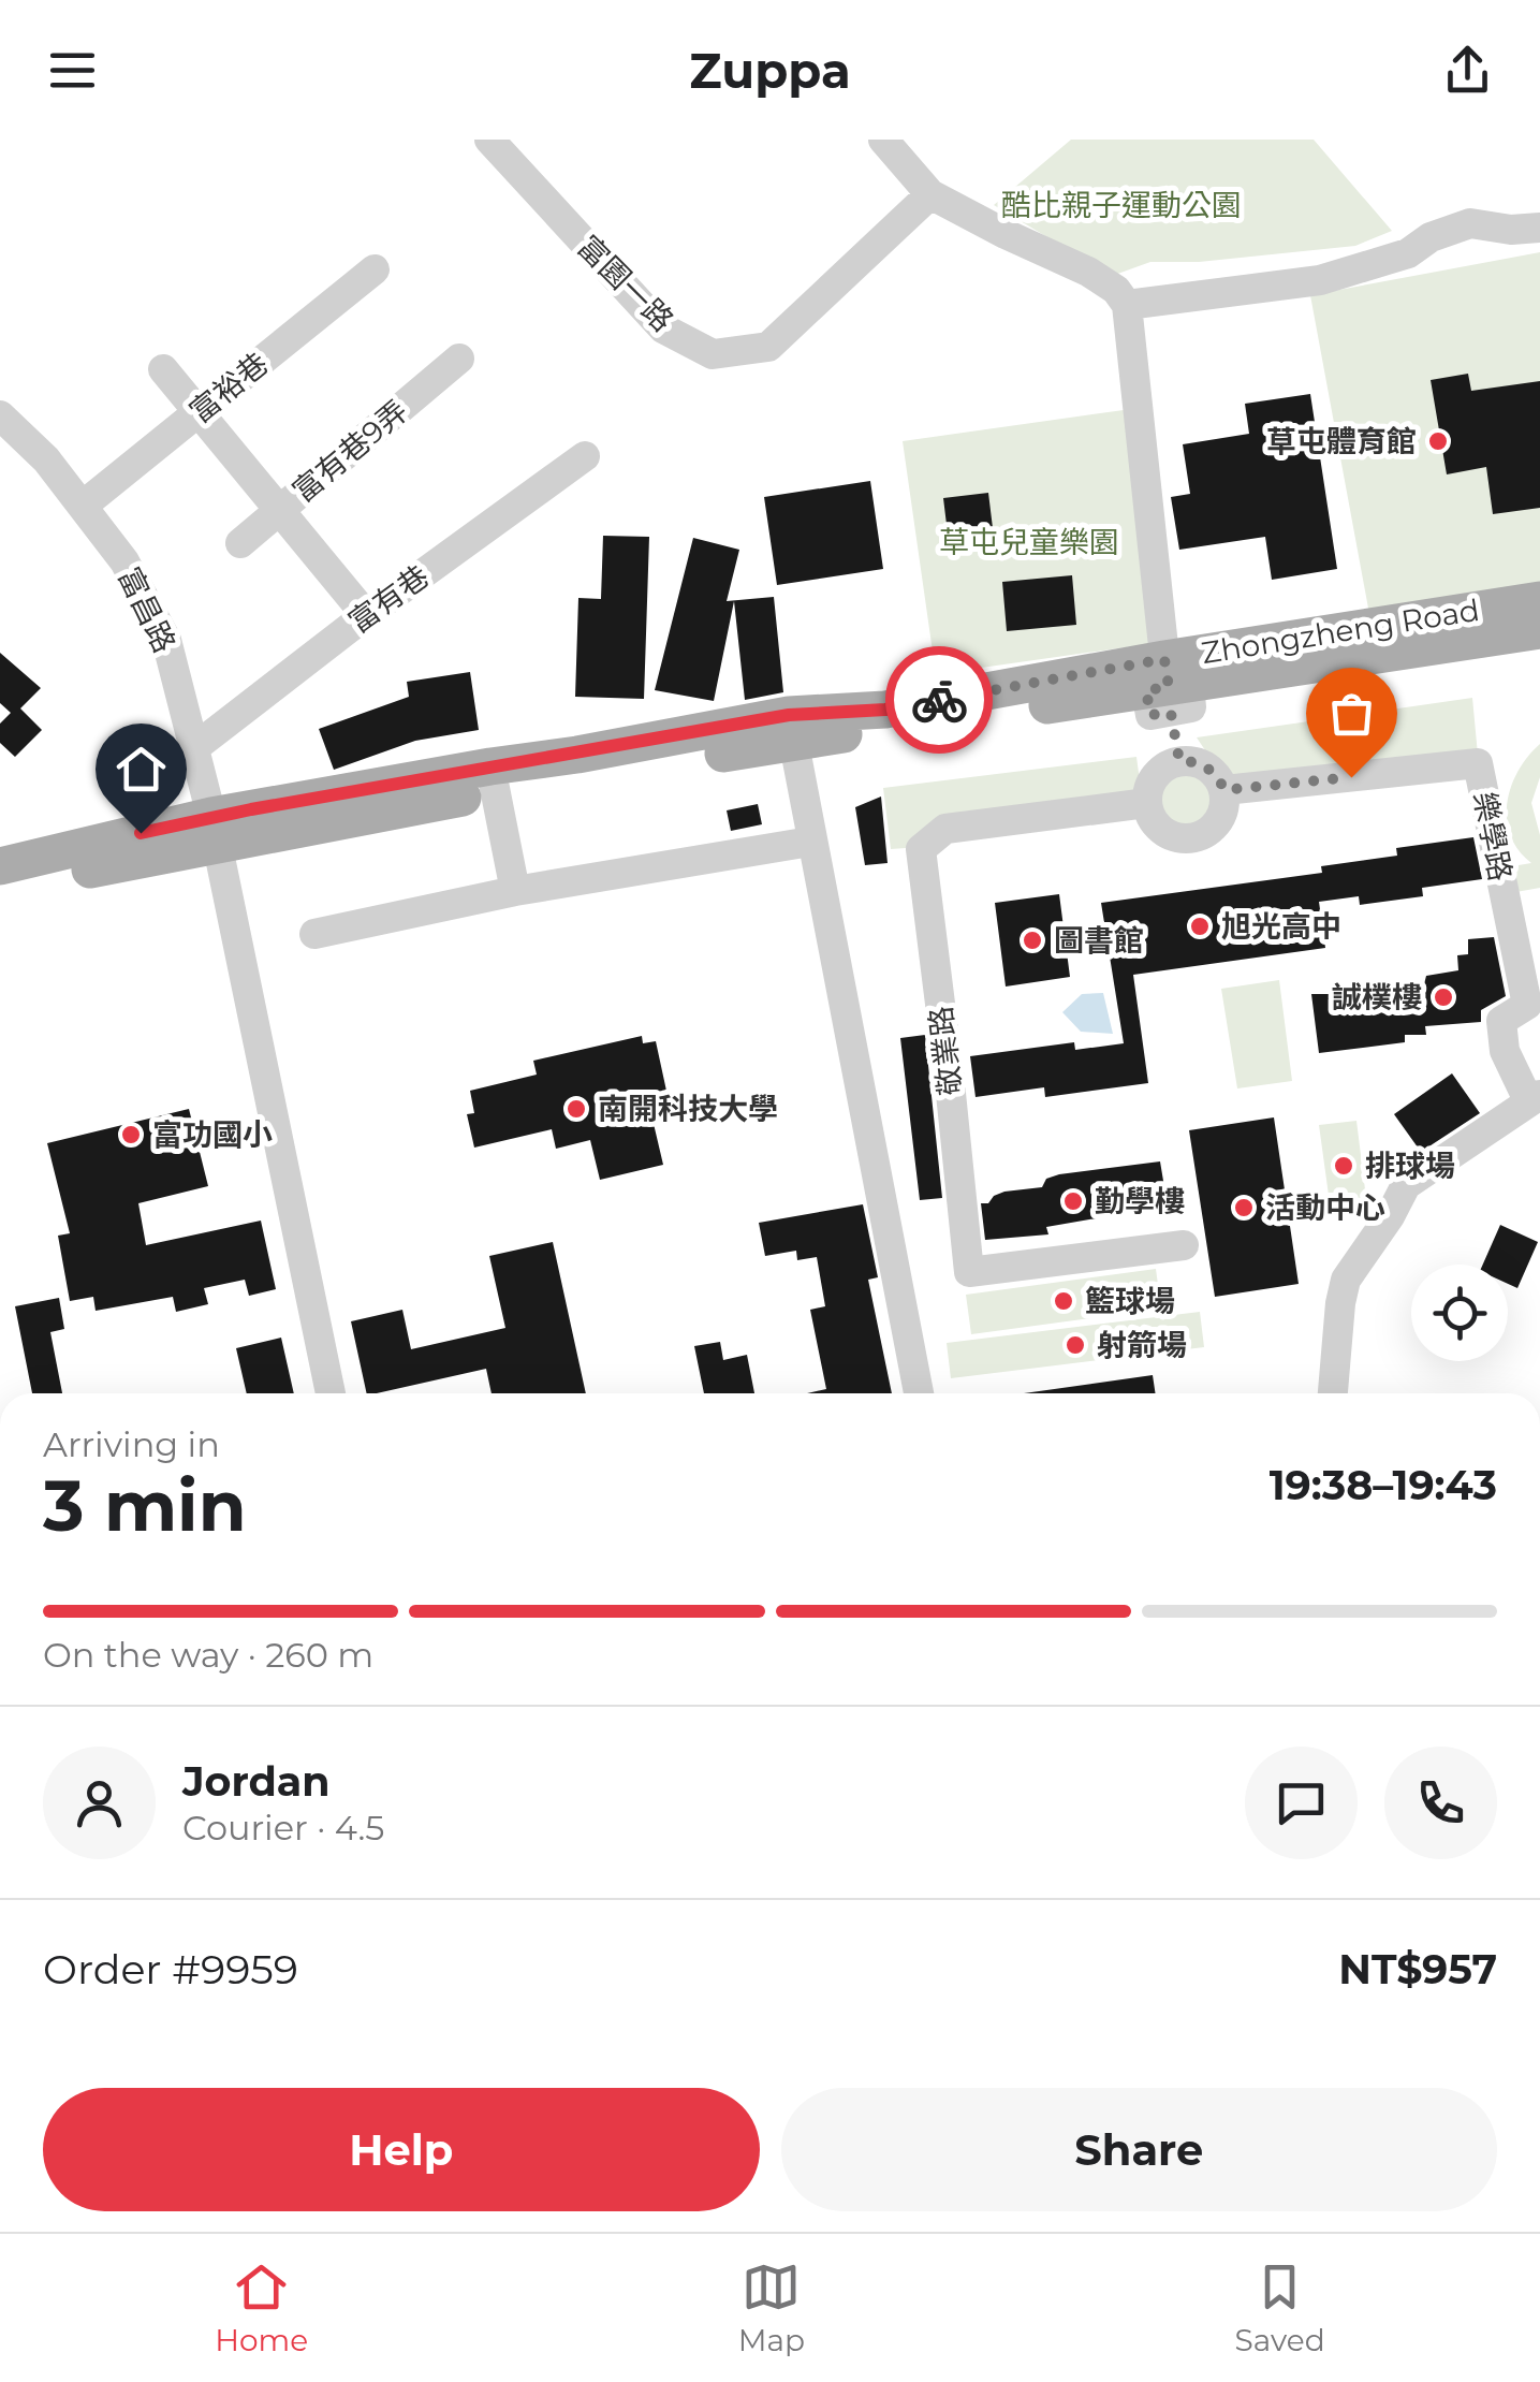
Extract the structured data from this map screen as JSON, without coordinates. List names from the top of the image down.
{
  "streets": {
    "main road": ["Zhongzheng Road"],
    "street": [
      "富園一路",
      "富裕巷",
      "富有巷9弄",
      "富有巷",
      "富昌路",
      "樂學路",
      "敬業路"
    ]
  },
  "crossings": [
    ["富裕巷", "富昌路"],
    ["富有巷", "富昌路"],
    ["富昌路", "Zhongzheng Road"],
    ["樂學路", "敬業路"]
  ],
  "parks": ["酷比親子運動公園", "草屯兒童樂園"],
  "places": [
    "草屯體育館",
    "旭光高中",
    "圖書館",
    "誠樸樓",
    "南開科技大學",
    "富功國小",
    "排球場",
    "勤學樓",
    "活動中心",
    "籃球場",
    "射箭場"
  ],
  "page": {
    "header": "Zuppa",
    "heading": ["3 min", "Arriving in", "19:38–19:43"],
    "panel": [
      "Jordan",
      "Courier · 4.5",
      "Order #9959",
      "NT$957"
    ],
    "bar": "On the way · 260 m",
    "buttons": ["Help", "Share"],
    "tabs": ["Home", "Map", "Saved"]
  }
}
